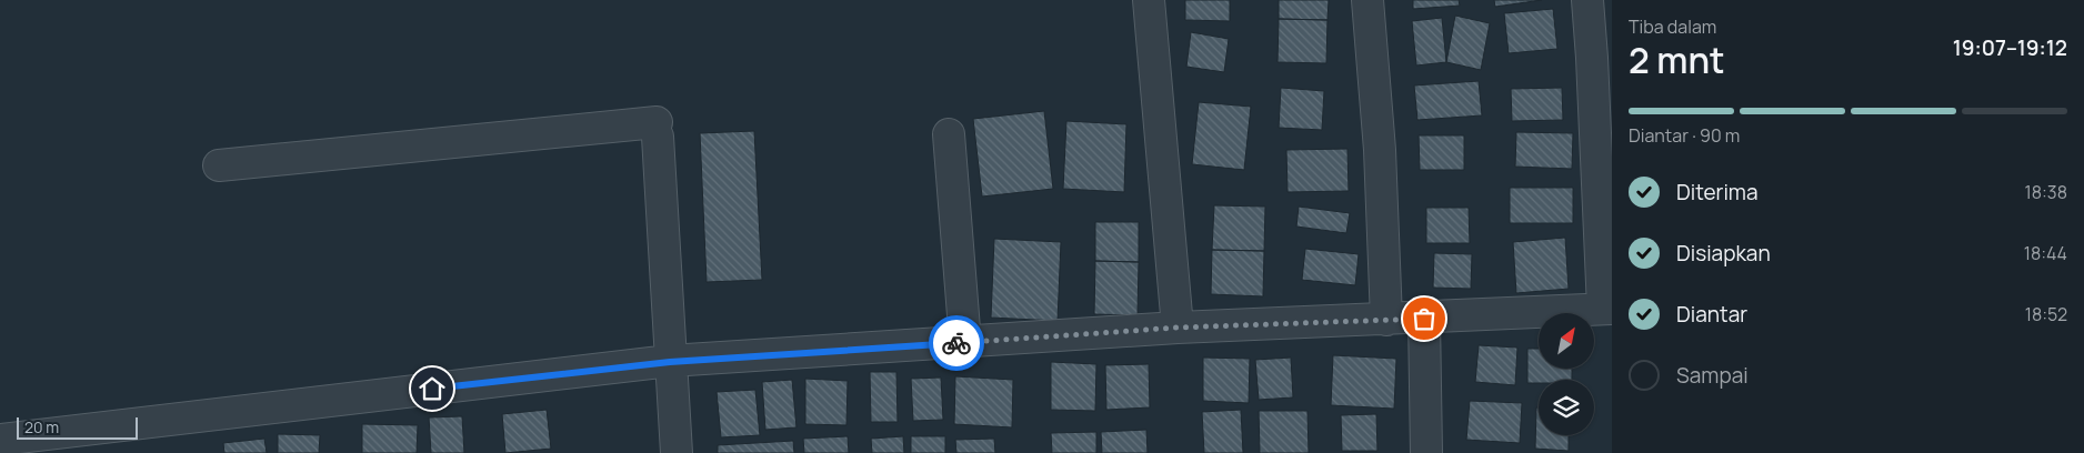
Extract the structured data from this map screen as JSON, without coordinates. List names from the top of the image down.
{
  "scale_bar": "20 m",
  "north": "top right",
  "page": {
    "heading": ["2 mnt", "Tiba dalam", "19:07–19:12"],
    "bar": "Diantar · 90 m",
    "list": [
      ["Diterima", "18:38"],
      ["Disiapkan", "18:44"],
      ["Diantar", "18:52"],
      "Sampai"
    ],
    "scale": "20 m"
  }
}
